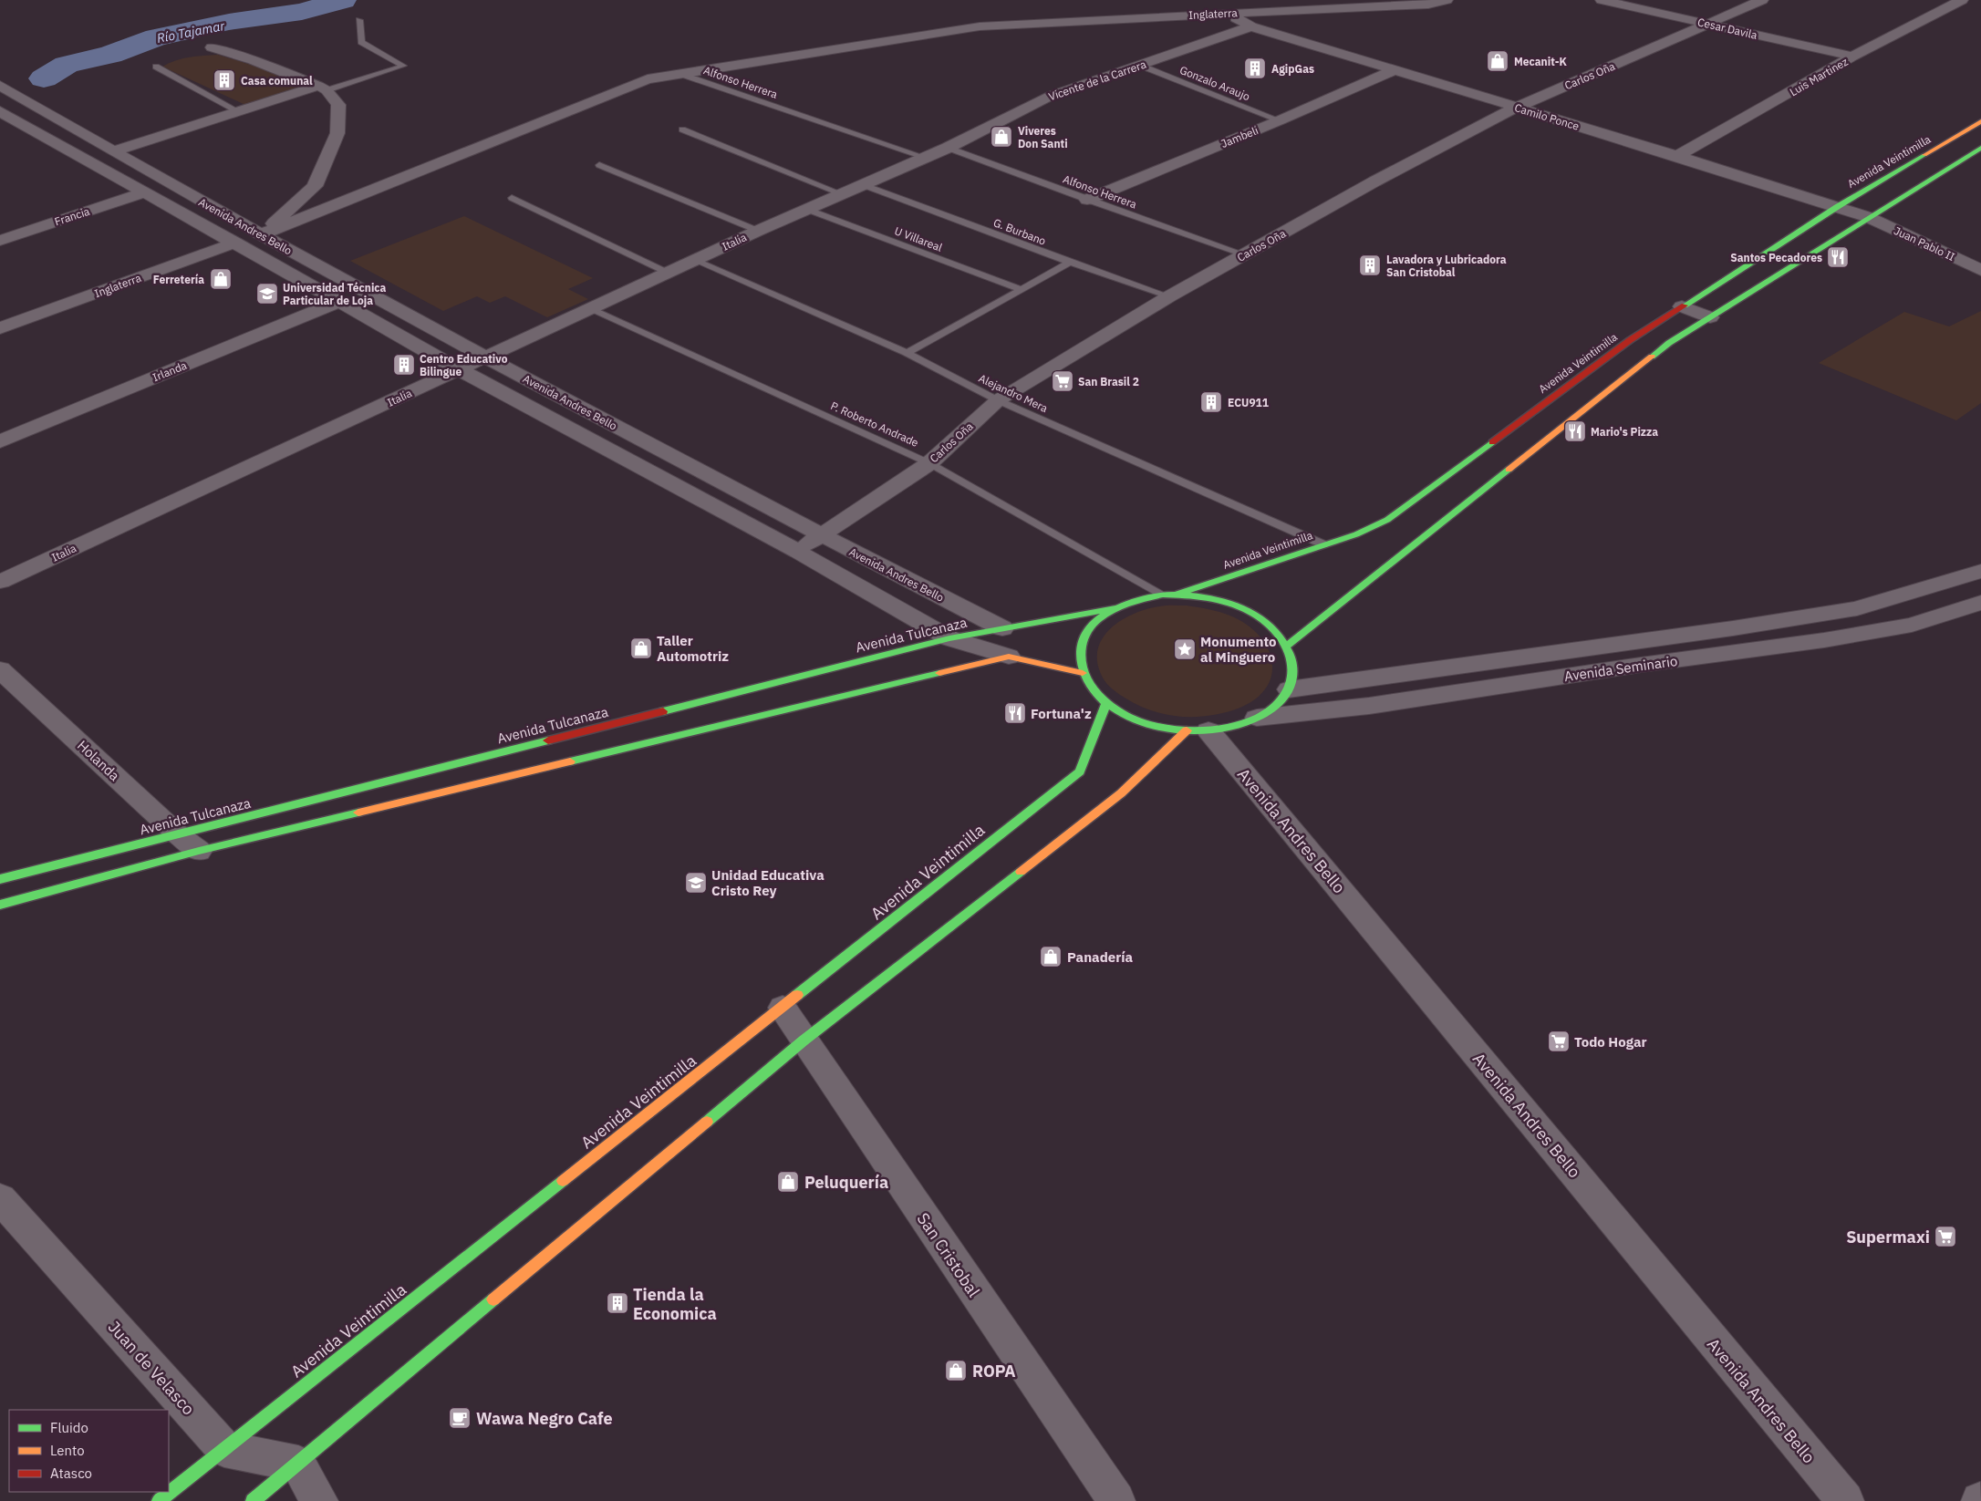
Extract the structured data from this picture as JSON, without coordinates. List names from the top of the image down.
{
  "streets": {
    "main road": ["Avenida Veintimilla", "Avenida Tulcanaza"],
    "street": [
      "Inglaterra",
      "Cesar Davila",
      "Carlos Oña",
      "Luis Martinez",
      "Vicente de la Carrera",
      "Camilo Ponce",
      "Jambeli",
      "Francia",
      "Avenida Andres Bello",
      "Italia",
      "Juan Pablo II",
      "Irlanda",
      "Avenida Seminario",
      "Holanda",
      "San Cristobal",
      "Juan de Velasco"
    ],
    "lane": [
      "Alfonso Herrera",
      "Gonzalo Araujo",
      "G. Burbano",
      "U Villareal",
      "Alejandro Mera",
      "P. Roberto Andrade"
    ]
  },
  "crossings": [
    ["Inglaterra", "Alfonso Herrera"],
    ["Inglaterra", "Camilo Ponce"],
    ["Inglaterra", "Avenida Andres Bello"],
    ["Cesar Davila", "Carlos Oña"],
    ["Cesar Davila", "Luis Martinez"],
    ["Carlos Oña", "Alfonso Herrera"],
    ["Carlos Oña", "Camilo Ponce"],
    ["Carlos Oña", "Avenida Andres Bello"],
    ["Carlos Oña", "G. Burbano"],
    ["Carlos Oña", "Alejandro Mera"],
    ["Carlos Oña", "P. Roberto Andrade"],
    ["Luis Martinez", "Camilo Ponce"],
    ["Vicente de la Carrera", "Alfonso Herrera"],
    ["Vicente de la Carrera", "Gonzalo Araujo"],
    ["Vicente de la Carrera", "Camilo Ponce"],
    ["Vicente de la Carrera", "Italia"],
    ["Alfonso Herrera", "Jambeli"],
    ["Alfonso Herrera", "Italia"],
    ["Gonzalo Araujo", "Jambeli"],
    ["Camilo Ponce", "Jambeli"],
    ["Camilo Ponce", "Avenida Veintimilla"],
    ["Camilo Ponce", "Juan Pablo II"],
    ["Avenida Veintimilla", "Alejandro Mera"],
    ["Avenida Veintimilla", "San Cristobal"],
    ["Avenida Veintimilla", "Juan de Velasco"],
    ["Francia", "Avenida Andres Bello"],
    ["Avenida Andres Bello", "Italia"],
    ["Avenida Andres Bello", "Irlanda"],
    ["Avenida Andres Bello", "Avenida Tulcanaza"],
    ["G. Burbano", "Italia"],
    ["U Villareal", "Italia"],
    ["Italia", "Alejandro Mera"],
    ["Italia", "P. Roberto Andrade"],
    ["Avenida Tulcanaza", "Holanda"]
  ],
  "water": ["Río Tajamar"],
  "places": {
    "shop": [
      "Mecanit-K",
      "Viveres Don Santi",
      "Ferretería",
      "Taller Automotriz",
      "Panadería",
      "Peluquería",
      "ROPA"
    ],
    "building": [
      "AgipGas",
      "Casa comunal",
      "Lavadora y Lubricadora San Cristobal",
      "Centro Educativo Bilingue",
      "ECU911",
      "Tienda la Economica"
    ],
    "restaurant": ["Santos Pecadores", "Mario's Pizza", "Fortuna'z"],
    "school or university": ["Universidad Técnica Particular de Loja", "Unidad Educativa Cristo Rey"],
    "supermarket": ["San Brasil 2", "Todo Hogar", "Supermaxi"],
    "place": ["Monumento al Minguero"],
    "cafe": ["Wawa Negro Cafe"]
  },
  "legend": ["Fluido", "Lento", "Atasco"]
}
